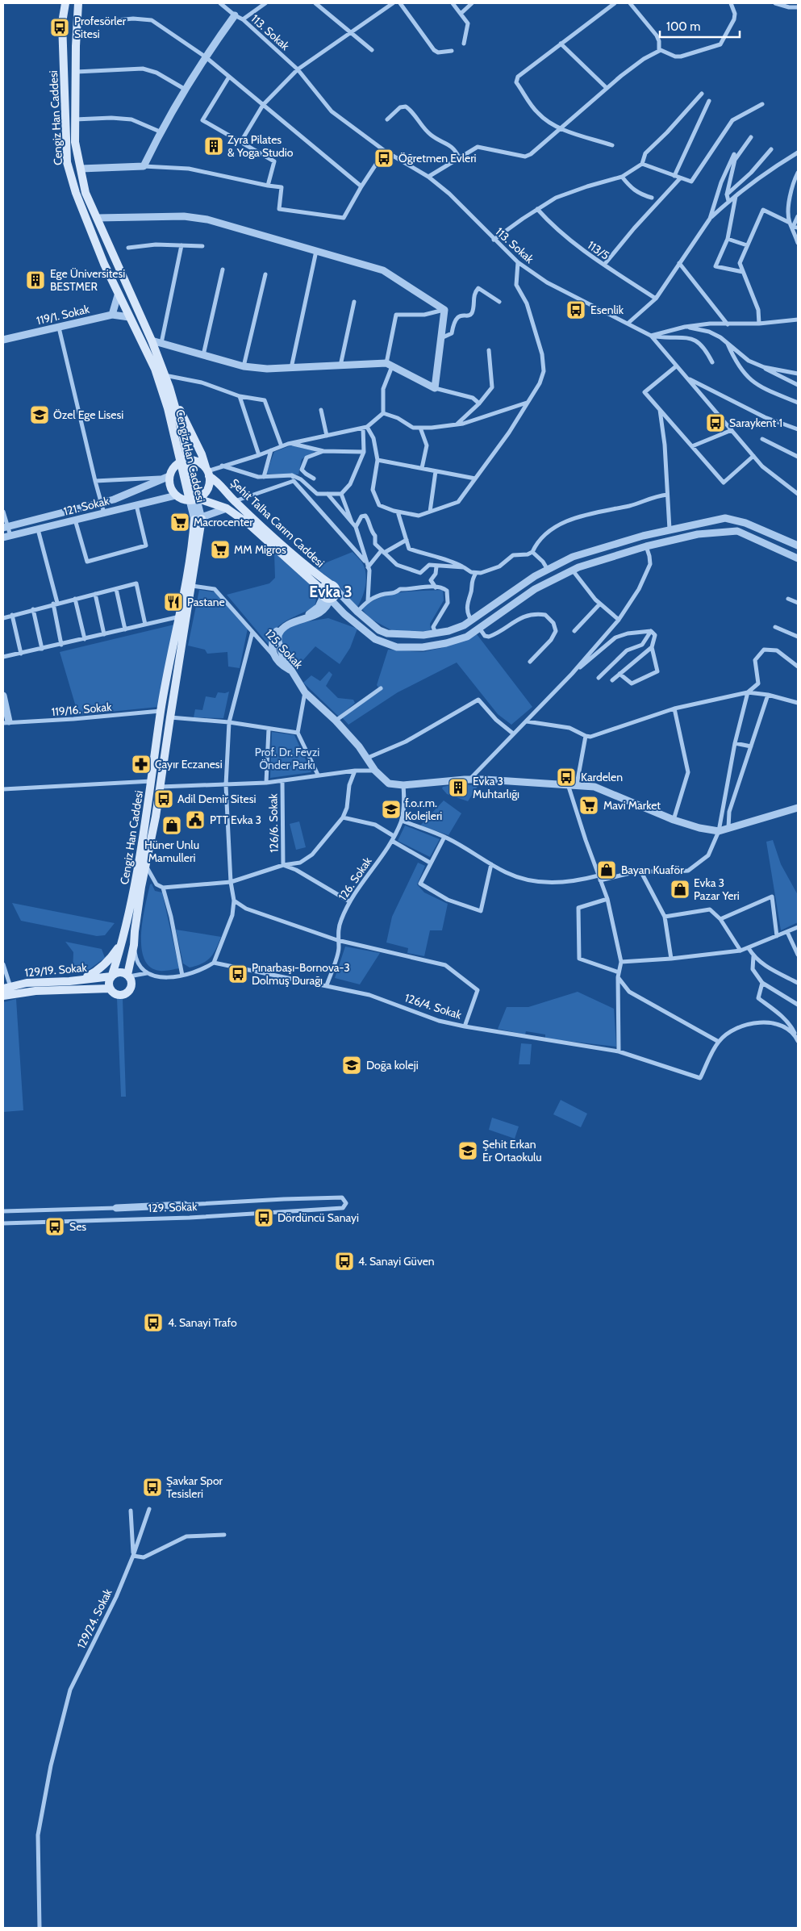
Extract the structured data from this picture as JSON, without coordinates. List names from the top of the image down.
{
  "streets": {
    "main road": [
      "Cengiz Han Caddesi",
      "121. Sokak",
      "Şehit Talha Carım Caddesi",
      "129/19. Sokak"
    ],
    "street": [
      "113. Sokak",
      "113/5",
      "119/1. Sokak",
      "125. Sokak",
      "119/16. Sokak",
      "126/6. Sokak",
      "126. Sokak",
      "126/4. Sokak",
      "129. Sokak",
      "129/24. Sokak"
    ]
  },
  "crossings": [
    ["Cengiz Han Caddesi", "119/1. Sokak"],
    ["Cengiz Han Caddesi", "121. Sokak"],
    ["Cengiz Han Caddesi", "Şehit Talha Carım Caddesi"],
    ["Cengiz Han Caddesi", "125. Sokak"],
    ["Cengiz Han Caddesi", "119/16. Sokak"],
    ["Cengiz Han Caddesi", "129/19. Sokak"],
    ["125. Sokak", "126. Sokak"],
    ["126. Sokak", "126/4. Sokak"]
  ],
  "districts": ["Evka 3"],
  "parks": ["Prof. Dr. Fevzi Önder Parkı"],
  "places": {
    "bus stop": [
      "Profesörler Sitesi",
      "Öğretmen Evleri",
      "Esenlik",
      "Saraykent 1",
      "Kardelen",
      "Adil Demir Sitesi",
      "Pınarbaşı-Bornova-3 Dolmuş Durağı",
      "Dördüncü Sanayi",
      "Ses",
      "4. Sanayi Güven",
      "4. Sanayi Trafo",
      "Şavkar Spor Tesisleri"
    ],
    "building": ["Zyra Pilates & Yoga Studio", "Ege Üniversitesi BESTMER", "Evka 3 Muhtarlığı"],
    "school or university": [
      "Özel Ege Lisesi",
      "f.o.r.m. Kolejleri",
      "Doğa koleji",
      "Şehit Erkan Er Ortaokulu"
    ],
    "supermarket": ["Macrocenter", "MM Migros", "Mavi Market"],
    "restaurant": ["Pastane"],
    "pharmacy": ["Çayır Eczanesi"],
    "public building": ["PTT Evka 3"],
    "shop": ["Hüner Unlu Mamulleri", "Bayan Kuaför", "Evka 3 Pazar Yeri"]
  },
  "scale_bar": "100 m"
}
